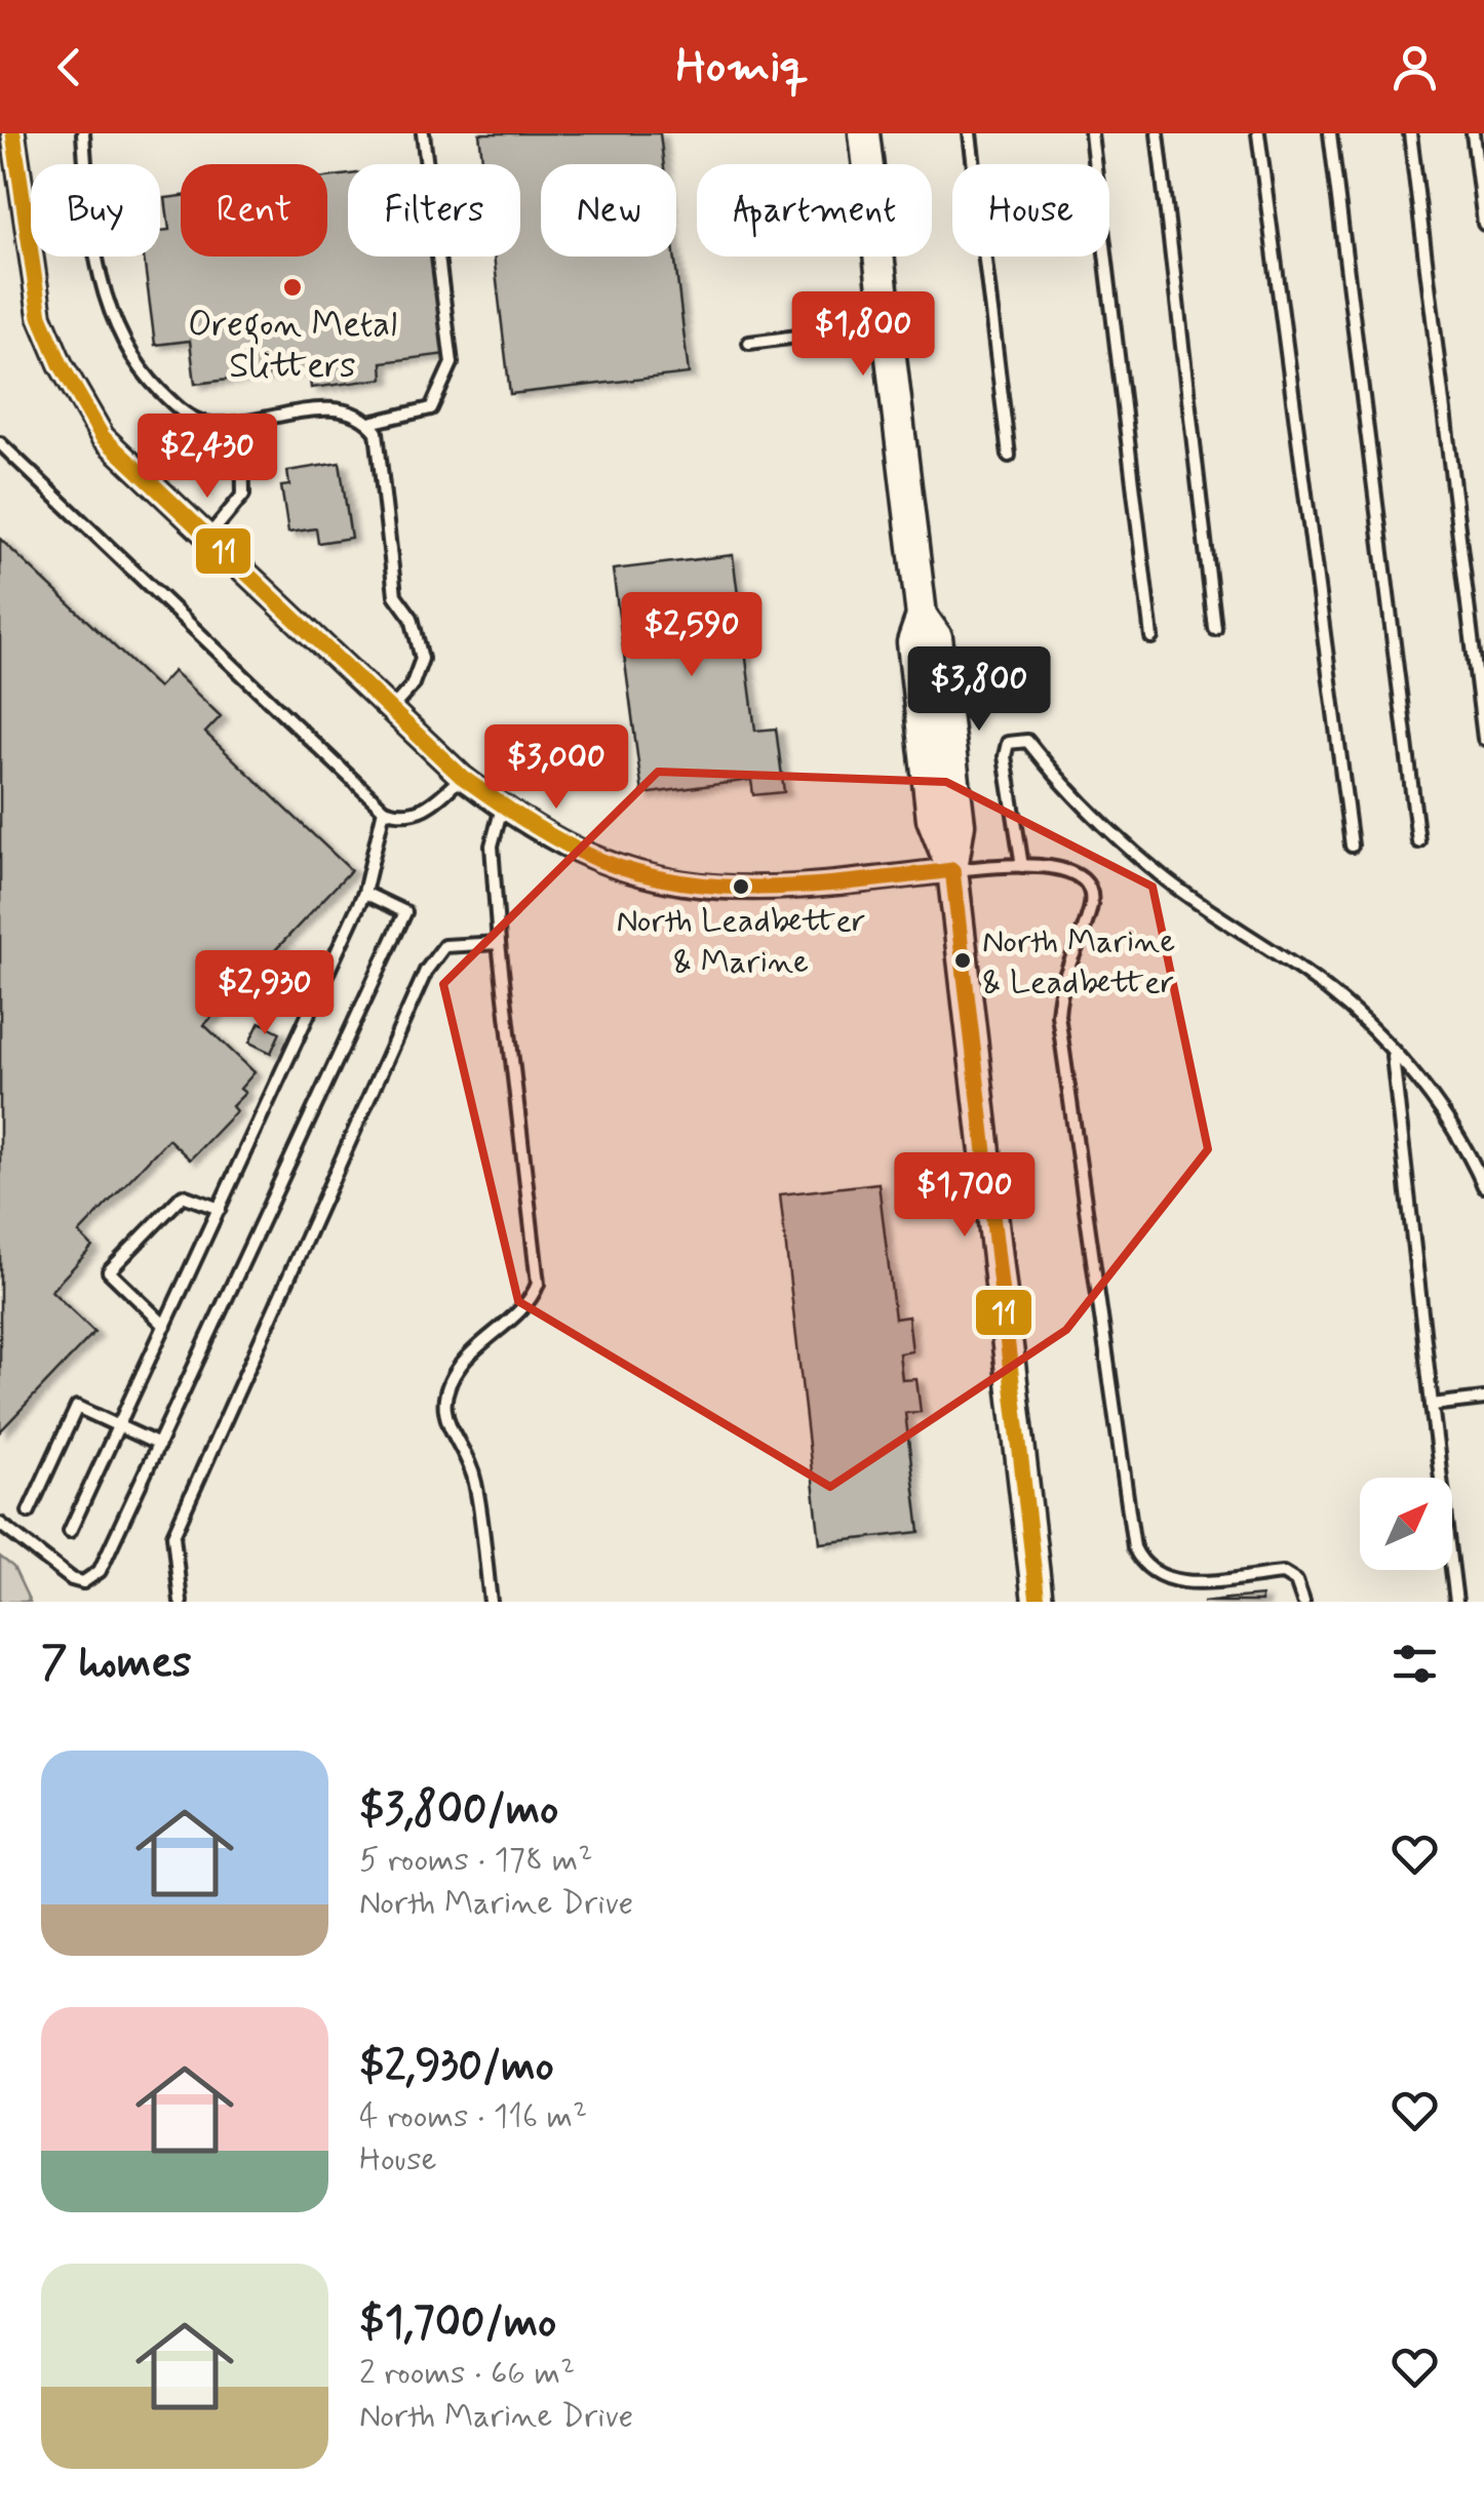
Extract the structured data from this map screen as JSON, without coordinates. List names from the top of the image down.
{
  "places": ["Oregon Metal Slitters", "North Leadbetter & Marine", "North Marine & Leadbetter"],
  "lines": ["transit line 11"],
  "north": "top right",
  "page": {
    "header": "Homiq",
    "chip": [
      "Buy",
      "Rent",
      "Filters",
      "New",
      "Apartment",
      "House"
    ],
    "price": [
      "$1,800",
      "$2,430",
      "$2,590",
      "$3,800",
      "$3,000",
      "$2,930",
      "$1,700"
    ],
    "heading": "7 homes",
    "list": [
      {
        "name": "$3,800/mo",
        "note": "5 rooms · 178 m² · North Marine Drive"
      },
      {
        "name": "$2,930/mo",
        "note": "4 rooms · 116 m² · House"
      },
      {
        "name": "$1,700/mo",
        "note": "2 rooms · 66 m² · North Marine Drive"
      }
    ]
  }
}
